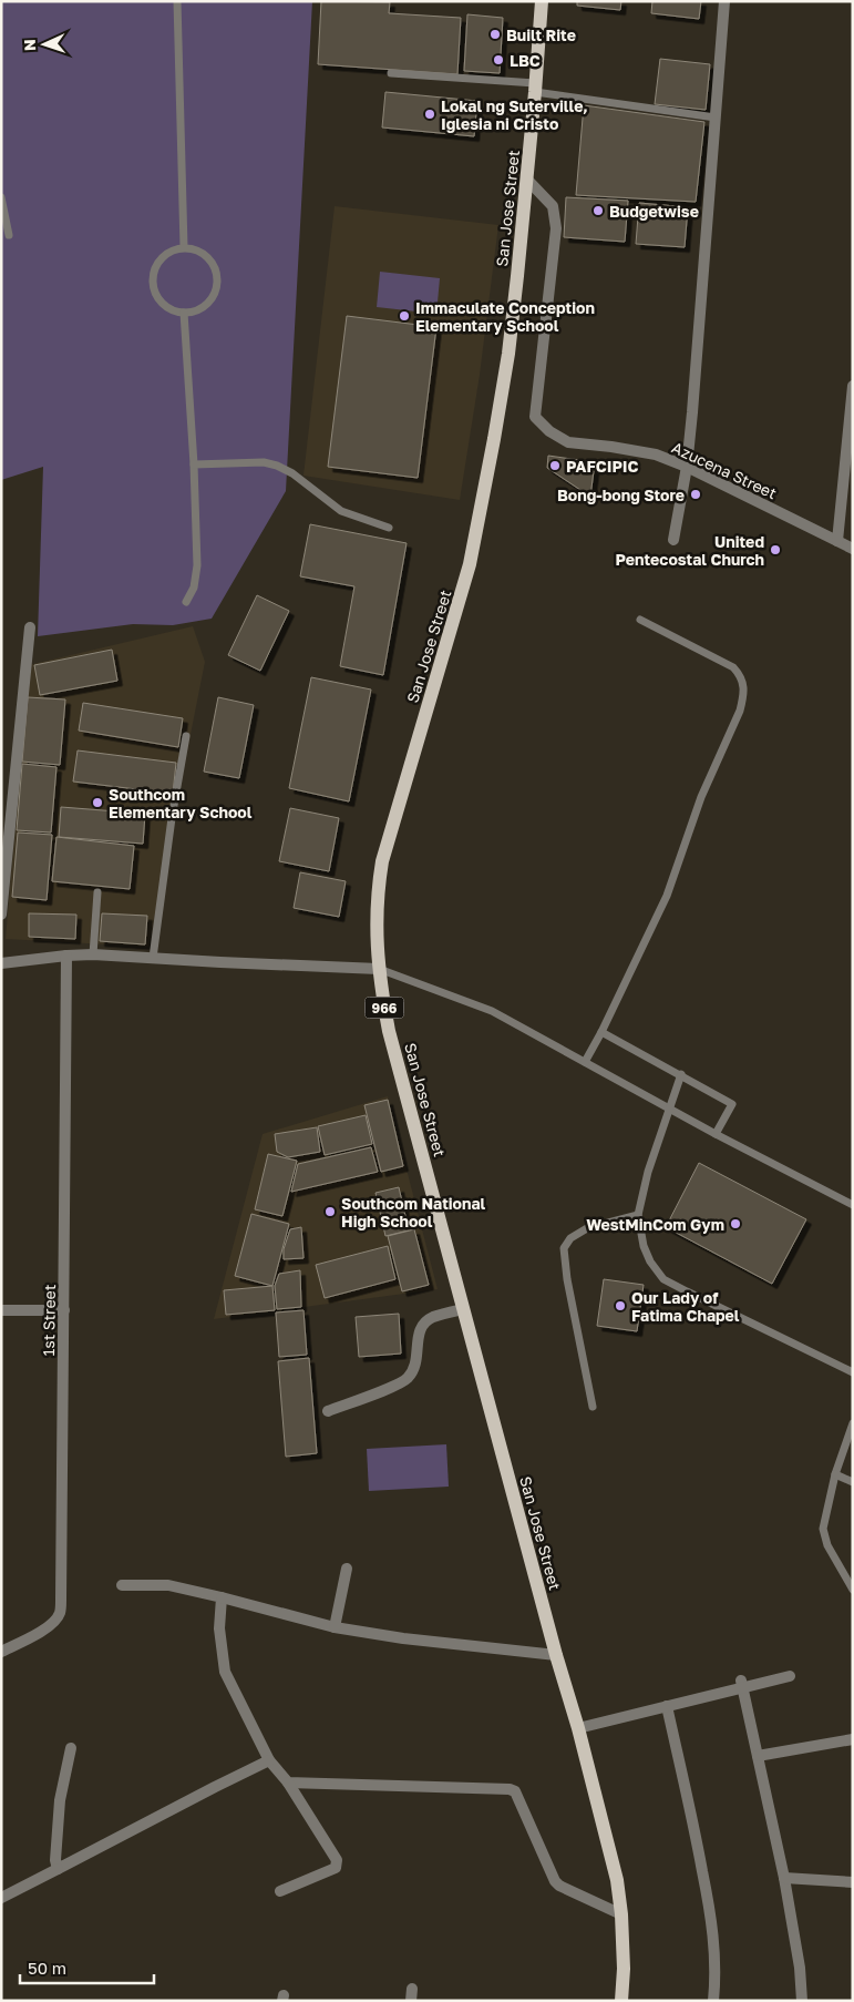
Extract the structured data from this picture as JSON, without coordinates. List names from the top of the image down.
{
  "streets": {
    "main road": ["San Jose Street", "966"],
    "street": ["Azucena Street", "1st Street"]
  },
  "crossings": [
    ["San Jose Street", "Azucena Street"]
  ],
  "places": [
    "Built Rite",
    "LBC",
    "Lokal ng Suterville, Iglesia ni Cristo",
    "Budgetwise",
    "Immaculate Conception Elementary School",
    "PAFCIPIC",
    "Bong-bong Store",
    "United Pentecostal Church",
    "Southcom Elementary School",
    "Southcom National High School",
    "WestMinCom Gym",
    "Our Lady of Fatima Chapel"
  ],
  "scale_bar": "50 m",
  "north": "left"
}
